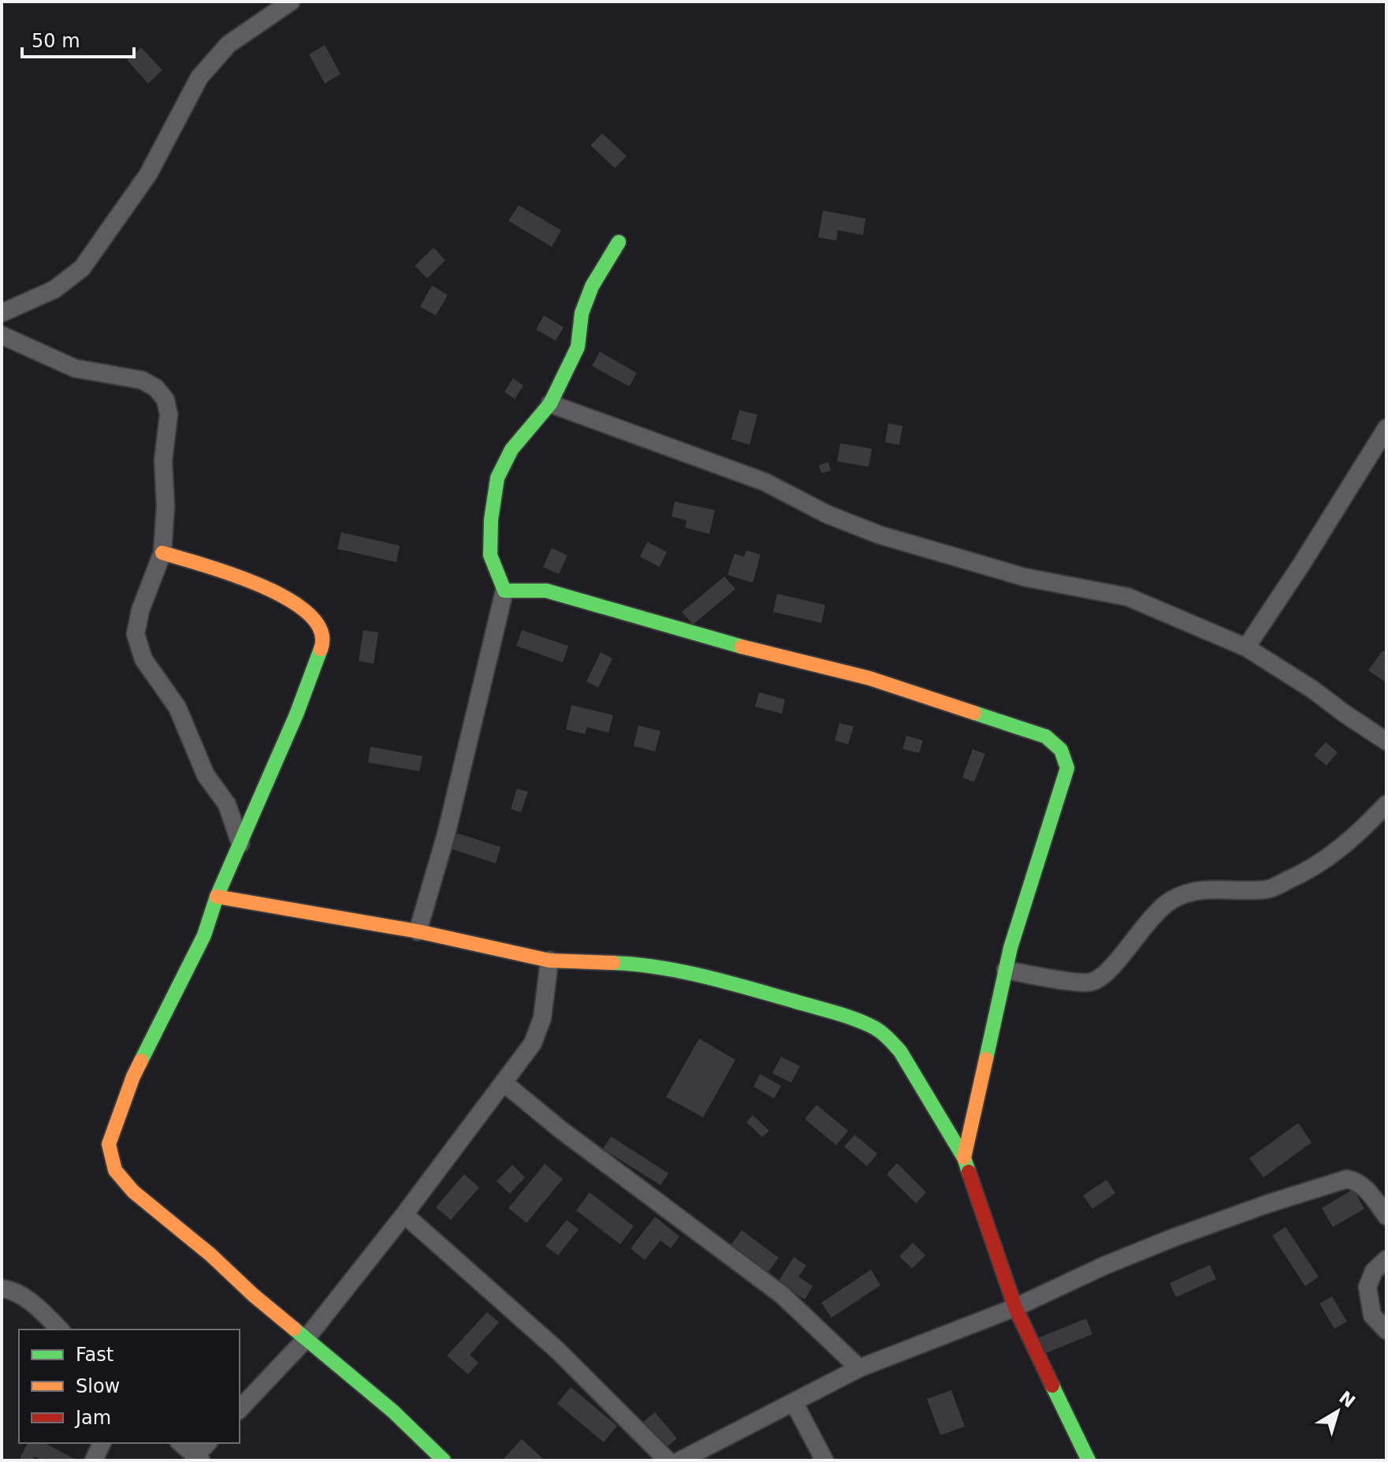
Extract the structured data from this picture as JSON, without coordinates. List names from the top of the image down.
{
  "legend": ["Fast", "Slow", "Jam"],
  "scale_bar": "50 m",
  "north": "top right"
}
